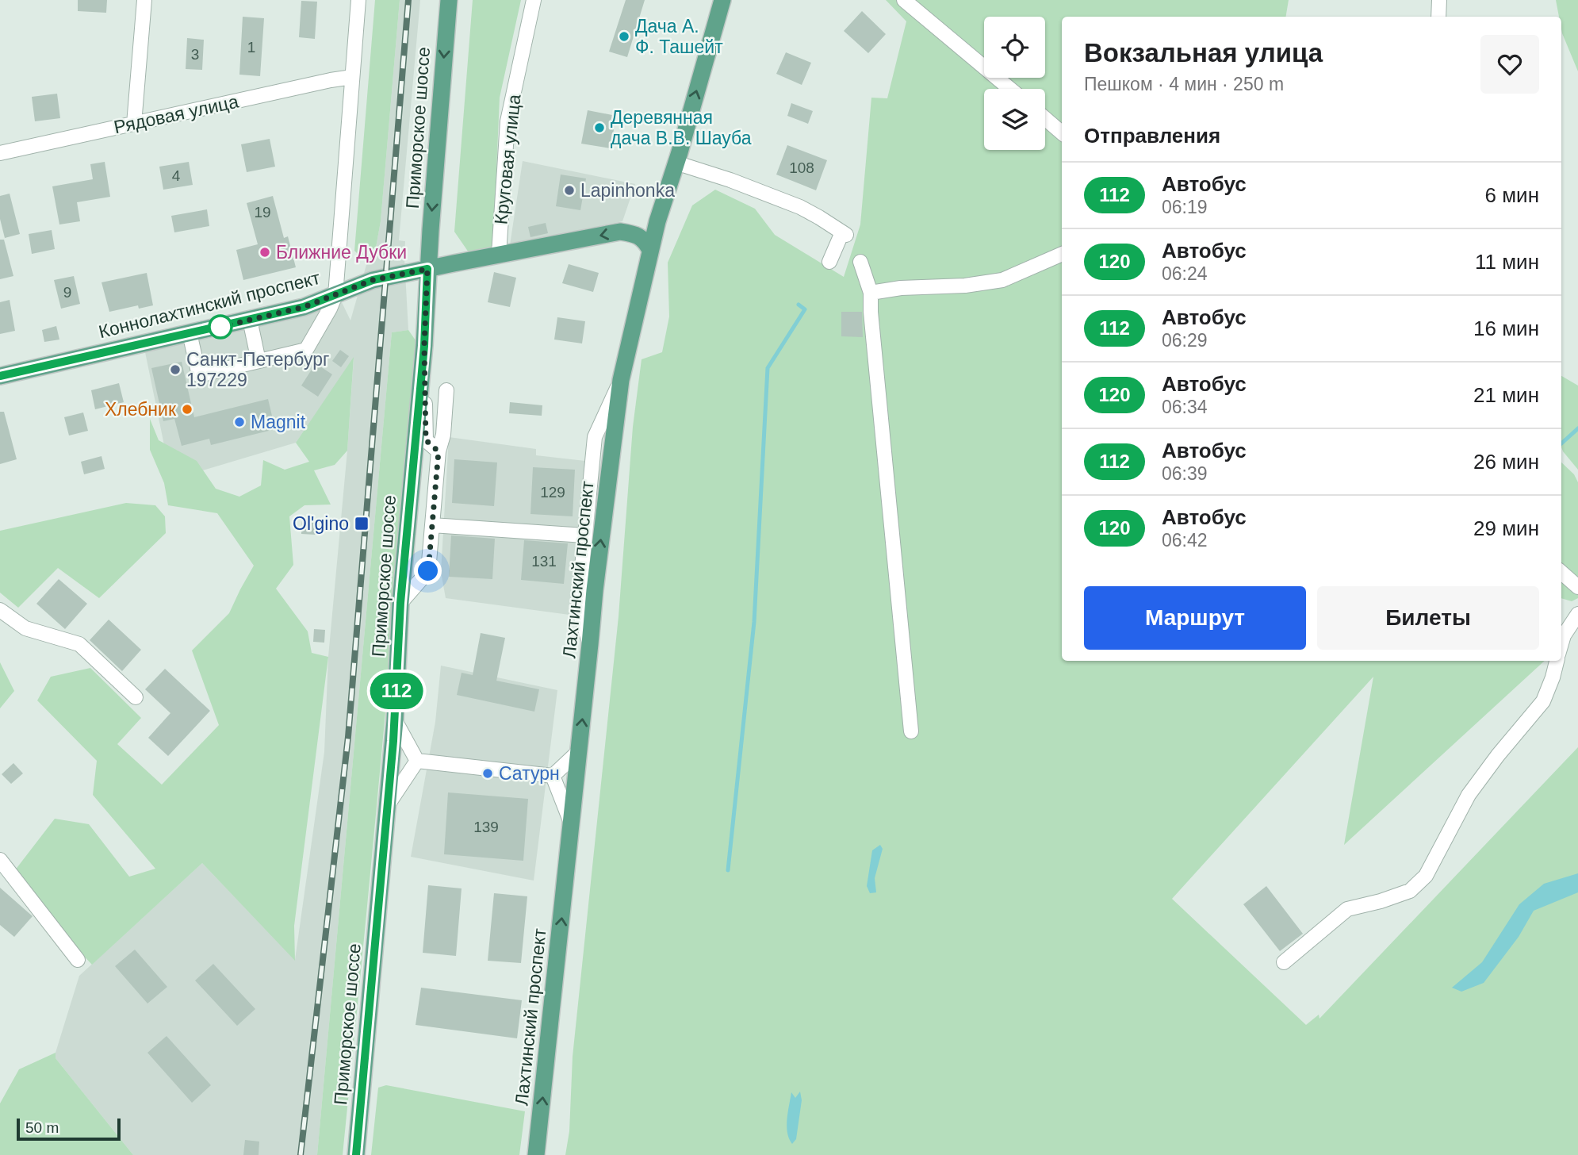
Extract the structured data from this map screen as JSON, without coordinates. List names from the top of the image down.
{
  "streets": {
    "main road": ["Приморское шоссе", "Коннолахтинский проспект", "Лахтинский проспект"],
    "street": ["Рядовая улица", "Круговая улица"]
  },
  "crossings": [
    ["Приморское шоссе", "Коннолахтинский проспект"],
    ["Круговая улица", "Коннолахтинский проспект"],
    ["Коннолахтинский проспект", "Лахтинский проспект"]
  ],
  "one_way": ["Лахтинский проспект"],
  "places": {
    "other": [
      "Дача А. Ф. Ташейт",
      "Деревянная дача В.В. Шауба",
      "Lapinhonka",
      "Ближние Дубки",
      "Санкт-Петербург 197229",
      "Хлебник",
      "Magnit",
      "Сатурн"
    ],
    "transit": ["Ol'gino"]
  },
  "lines": ["bus line 112"],
  "house_numbers": [
    "1",
    "3",
    "108",
    "4",
    "19",
    "9",
    "129",
    "131",
    "139"
  ],
  "scale_bar": "50 m",
  "page": {
    "on_map": "112",
    "heading": [
      ["Вокзальная улица", "Пешком · 4 мин · 250 m"],
      "Отправления"
    ],
    "list": [
      {
        "mark": "112",
        "name": "Автобус",
        "note": "06:19",
        "value": "6 мин"
      },
      {
        "mark": "120",
        "name": "Автобус",
        "note": "06:24",
        "value": "11 мин"
      },
      {
        "mark": "112",
        "name": "Автобус",
        "note": "06:29",
        "value": "16 мин"
      },
      {
        "mark": "120",
        "name": "Автобус",
        "note": "06:34",
        "value": "21 мин"
      },
      {
        "mark": "112",
        "name": "Автобус",
        "note": "06:39",
        "value": "26 мин"
      },
      {
        "mark": "120",
        "name": "Автобус",
        "note": "06:42",
        "value": "29 мин"
      }
    ],
    "buttons": ["Маршрут", "Билеты"],
    "scale": "50 m"
  }
}
